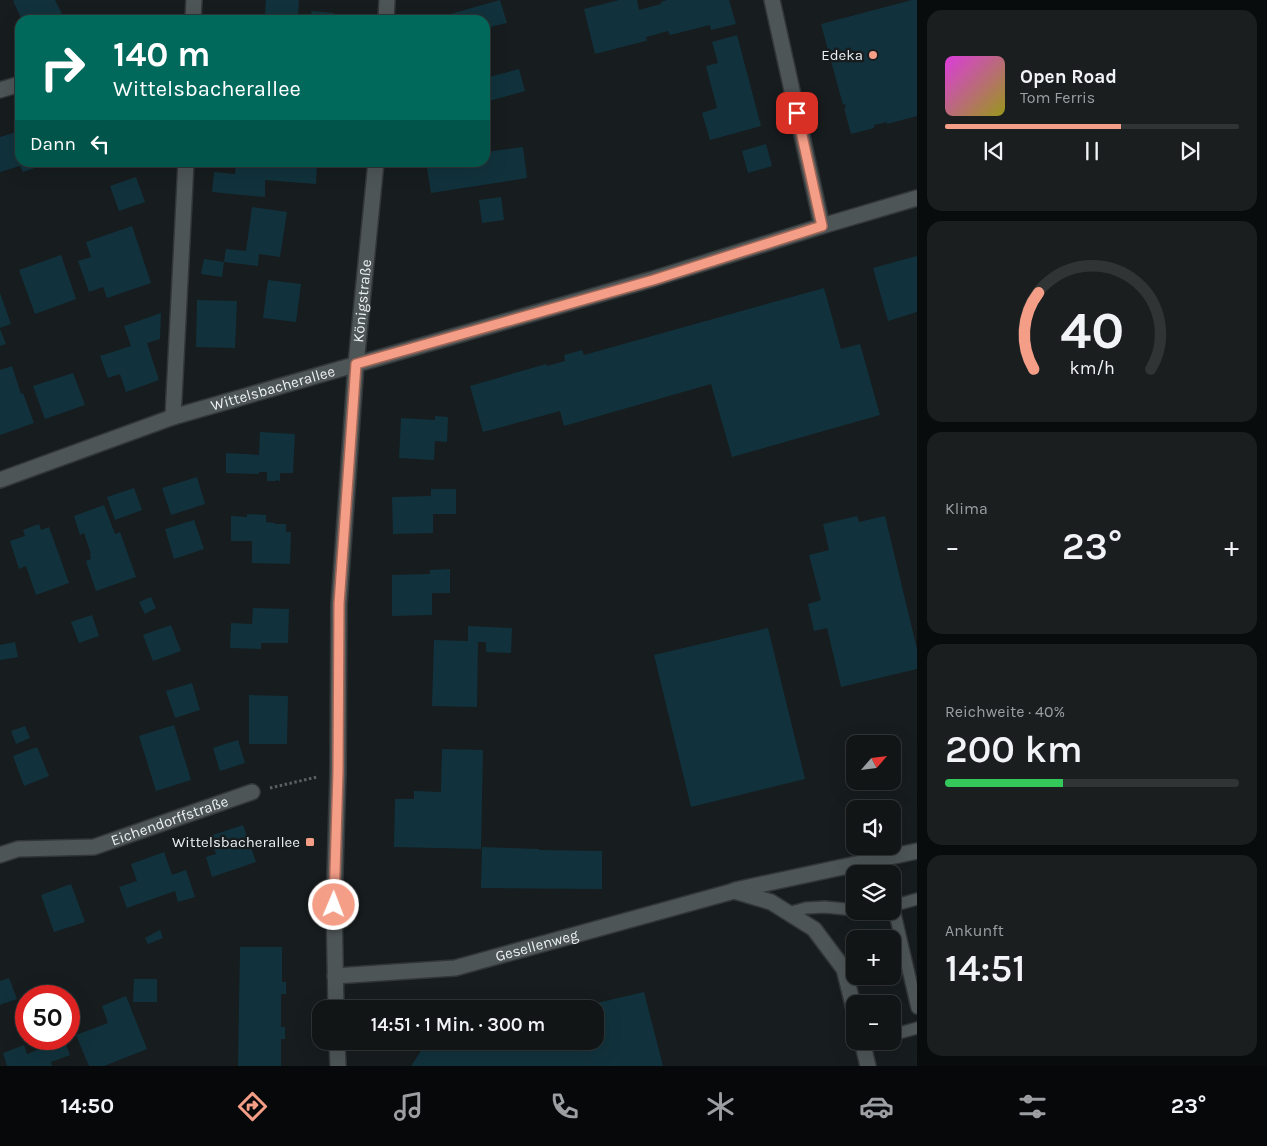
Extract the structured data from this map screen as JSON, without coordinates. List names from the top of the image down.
{
  "streets": {
    "street": [
      "Königstraße",
      "Wittelsbacherallee",
      "Eichendorffstraße",
      "Gesellenweg"
    ]
  },
  "crossings": [
    ["Königstraße", "Wittelsbacherallee"],
    ["Königstraße", "Gesellenweg"]
  ],
  "places": {
    "other": ["Edeka"],
    "transit": ["Wittelsbacherallee"]
  },
  "north": "top right",
  "page": {
    "turn": ["140 m", "Wittelsbacherallee"],
    "song": ["Open Road", "Tom Ferris"],
    "then": "Dann",
    "tile": [
      "Klima",
      ["Reichweite · 40%", "200 km"],
      ["Ankunft", "14:51"]
    ],
    "heat": ["−", "23°", "+"],
    "map_buttons": ["+", "−"],
    "limit": "50",
    "trip": "14:51 · 1 Min. · 300 m",
    "tabs": ["14:50", "23°"],
    "gauge": ["40", "km/h"]
  }
}
